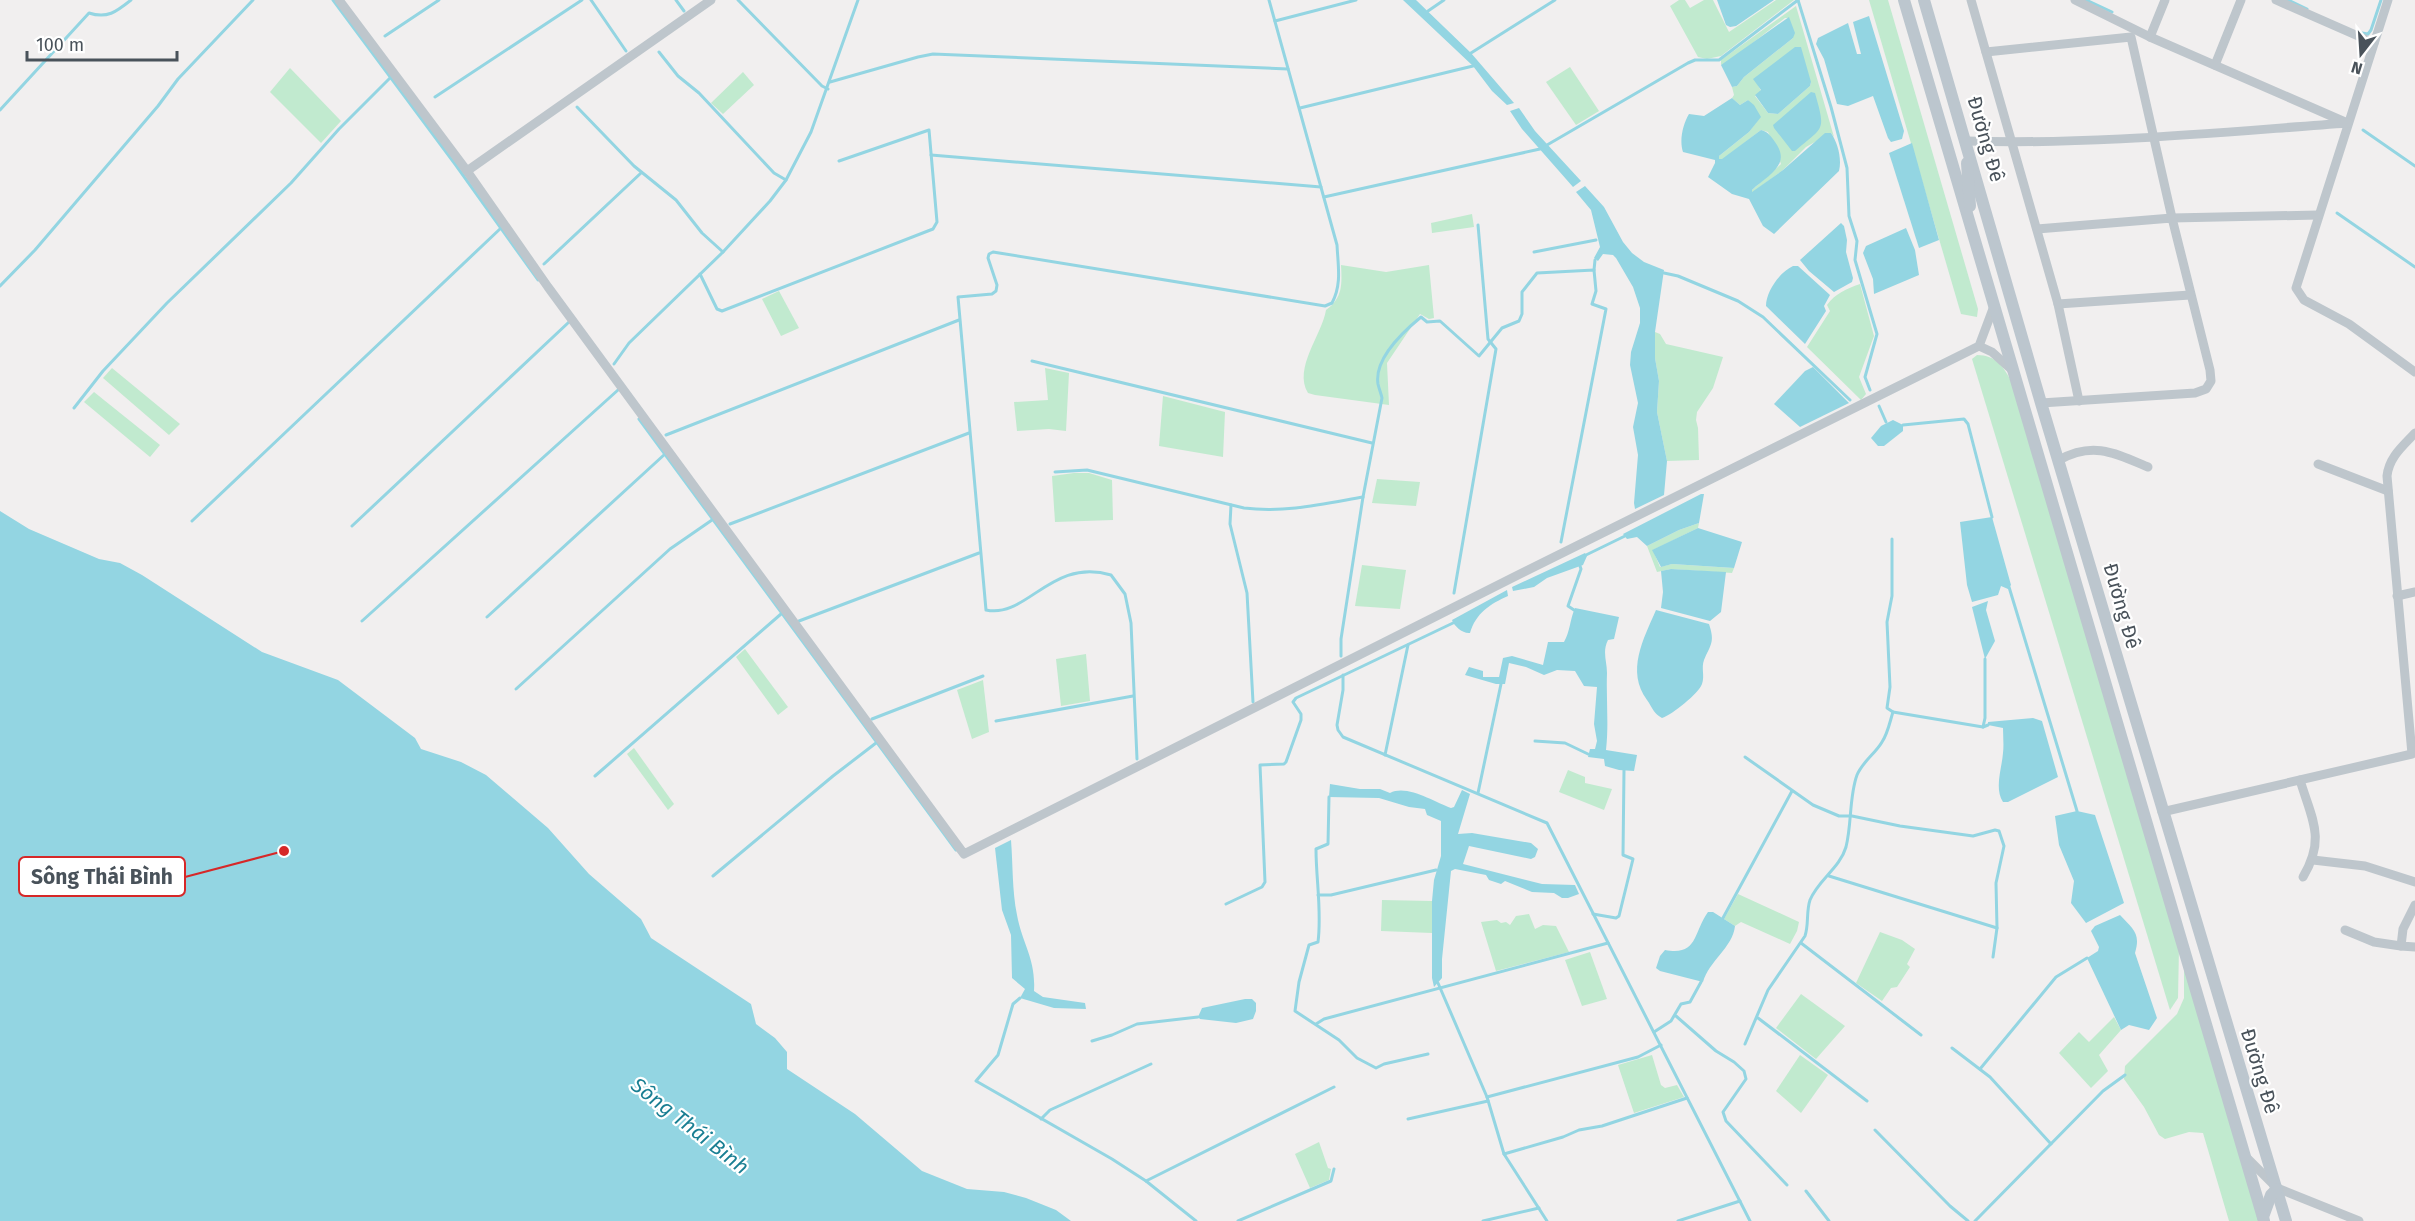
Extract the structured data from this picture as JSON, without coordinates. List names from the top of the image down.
{
  "streets": {
    "street": ["Đường Đê"]
  },
  "water": ["Sông Thái Bình"],
  "places": ["Sông Thái Bình"],
  "scale_bar": "100 m",
  "north": "bottom"
}
